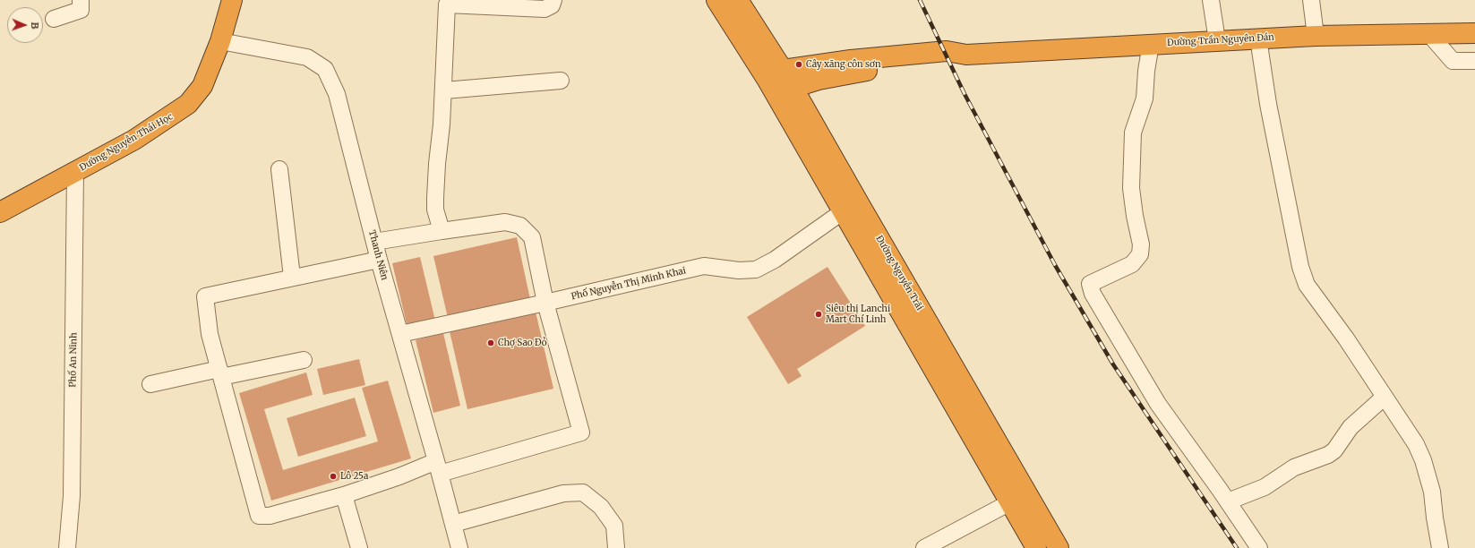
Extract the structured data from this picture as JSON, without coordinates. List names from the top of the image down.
{
  "streets": {
    "highway": ["Đường Trần Nguyên Đán", "Đường Nguyễn Thái Học", "Đường Nguyễn Trãi"],
    "street": ["Thanh Niên", "Phố Nguyễn Thị Minh Khai", "Phố An Ninh"]
  },
  "crossings": [
    ["Đường Trần Nguyên Đán", "Đường Nguyễn Trãi"],
    ["Đường Nguyễn Thái Học", "Thanh Niên"],
    ["Đường Nguyễn Thái Học", "Phố An Ninh"],
    ["Thanh Niên", "Phố Nguyễn Thị Minh Khai"],
    ["Đường Nguyễn Trãi", "Phố Nguyễn Thị Minh Khai"]
  ],
  "places": [
    "Cây xăng côn sơn",
    "Siêu thị Lanchi Mart Chí Linh",
    "Chợ Sao Đỏ",
    "Lô 25a"
  ],
  "north": "right"
}
